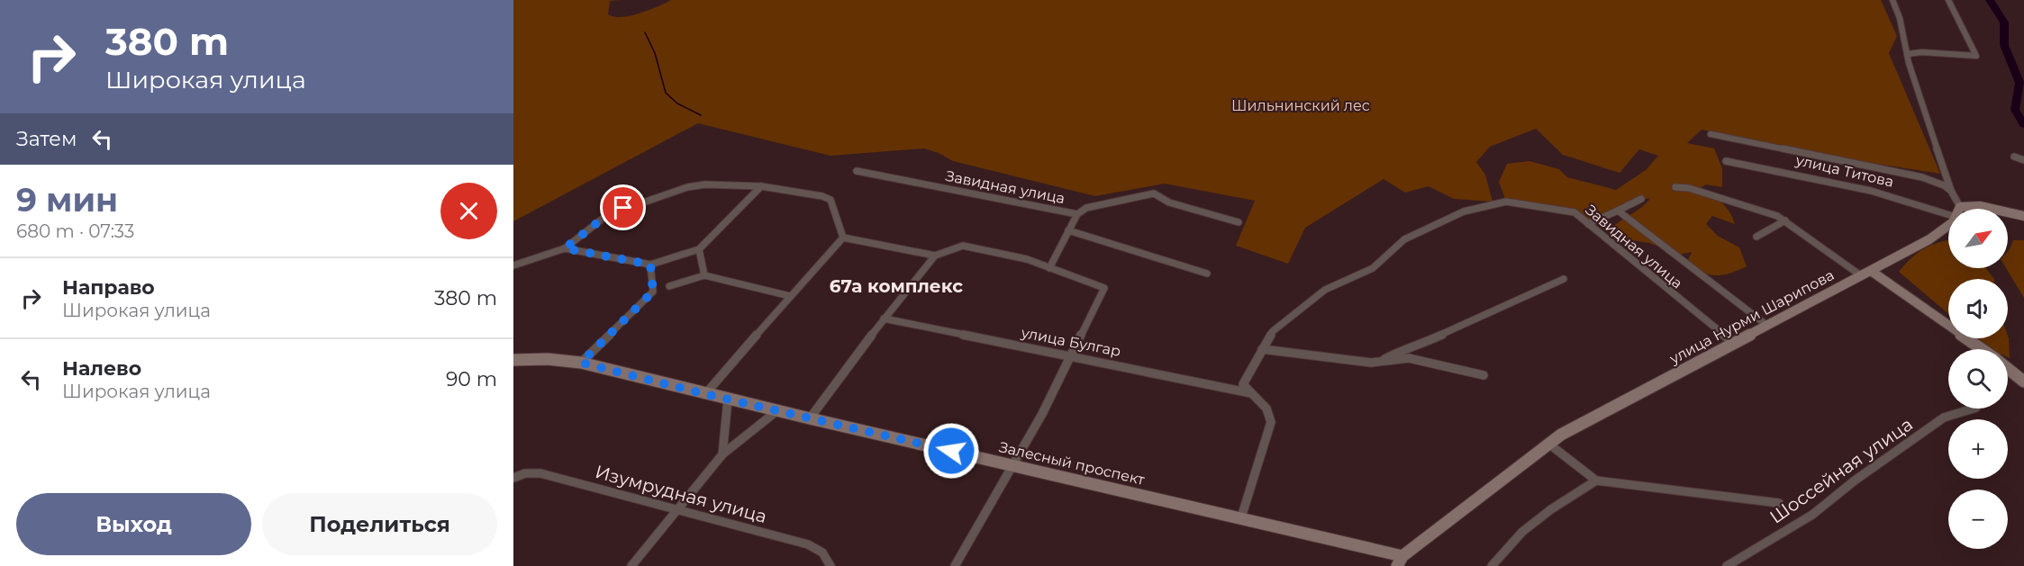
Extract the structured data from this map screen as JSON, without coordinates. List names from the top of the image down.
{
  "streets": {
    "main road": ["улица Нурми Шарипова", "Залесный проспект"],
    "street": [
      "улица Титова",
      "Завидная улица",
      "улица Булгар",
      "Шоссейная улица",
      "Изумрудная улица"
    ]
  },
  "crossings": [
    ["Завидная улица", "улица Нурми Шарипова"],
    ["Завидная улица", "улица Булгар"],
    ["улица Нурми Шарипова", "Залесный проспект"]
  ],
  "districts": ["67а комплекс"],
  "parks": ["Шильнинский лес"],
  "north": "top right",
  "page": {
    "turn": ["380 m", "Широкая улица"],
    "then": "Затем",
    "heading": ["9 мин", "680 m · 07:33"],
    "map_buttons": ["+", "−"],
    "list": [
      {
        "name": "Направо",
        "note": "Широкая улица",
        "value": "380 m"
      },
      {
        "name": "Налево",
        "note": "Широкая улица",
        "value": "90 m"
      }
    ],
    "buttons": ["Выход", "Поделиться"]
  }
}
